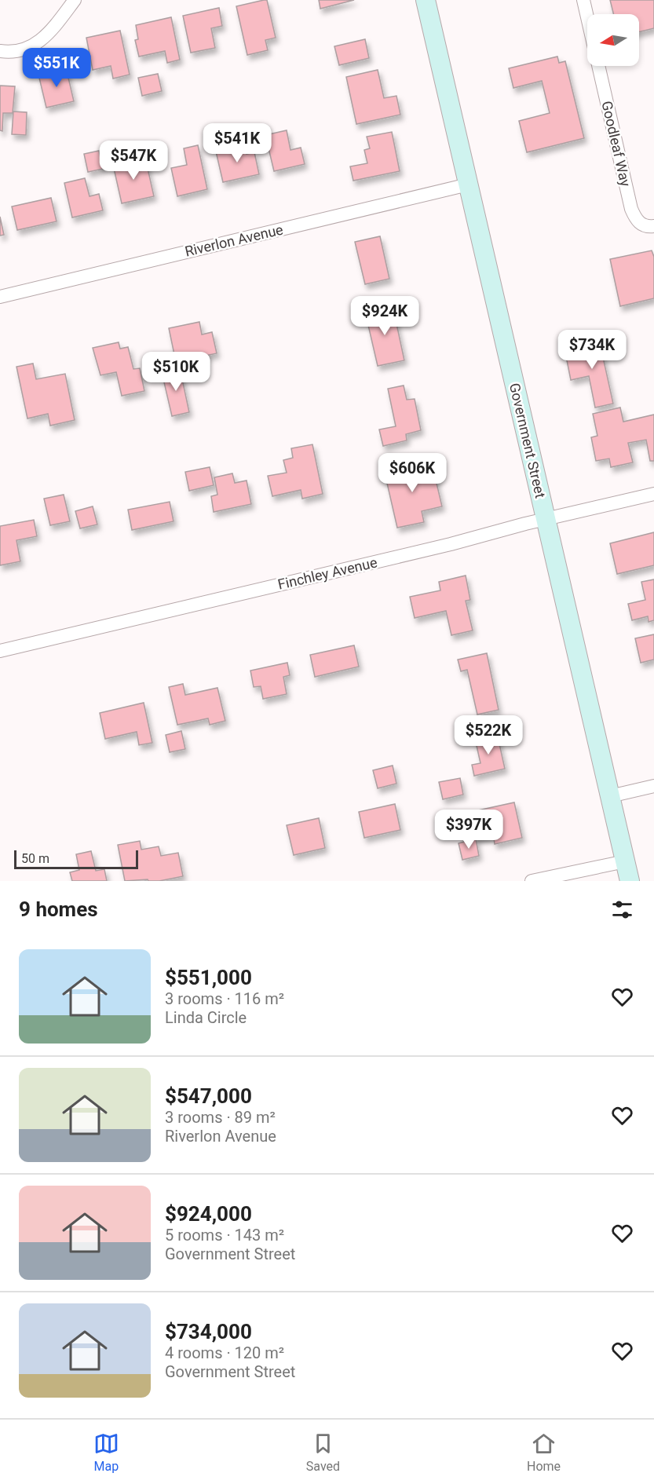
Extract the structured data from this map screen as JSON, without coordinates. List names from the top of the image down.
{
  "streets": {
    "main road": ["Government Street"],
    "street": ["Goodleaf Way", "Riverlon Avenue", "Finchley Avenue"]
  },
  "crossings": [
    ["Riverlon Avenue", "Government Street"],
    ["Government Street", "Finchley Avenue"]
  ],
  "scale_bar": "50 m",
  "north": "left",
  "page": {
    "price": [
      "$551K",
      "$541K",
      "$547K",
      "$924K",
      "$734K",
      "$510K",
      "$606K",
      "$522K",
      "$397K"
    ],
    "scale": "50 m",
    "heading": "9 homes",
    "list": [
      {
        "name": "$551,000",
        "note": "3 rooms · 116 m² · Linda Circle"
      },
      {
        "name": "$547,000",
        "note": "3 rooms · 89 m² · Riverlon Avenue"
      },
      {
        "name": "$924,000",
        "note": "5 rooms · 143 m² · Government Street"
      },
      {
        "name": "$734,000",
        "note": "4 rooms · 120 m² · Government Street"
      }
    ],
    "tabs": ["Map", "Saved", "Home"]
  }
}
